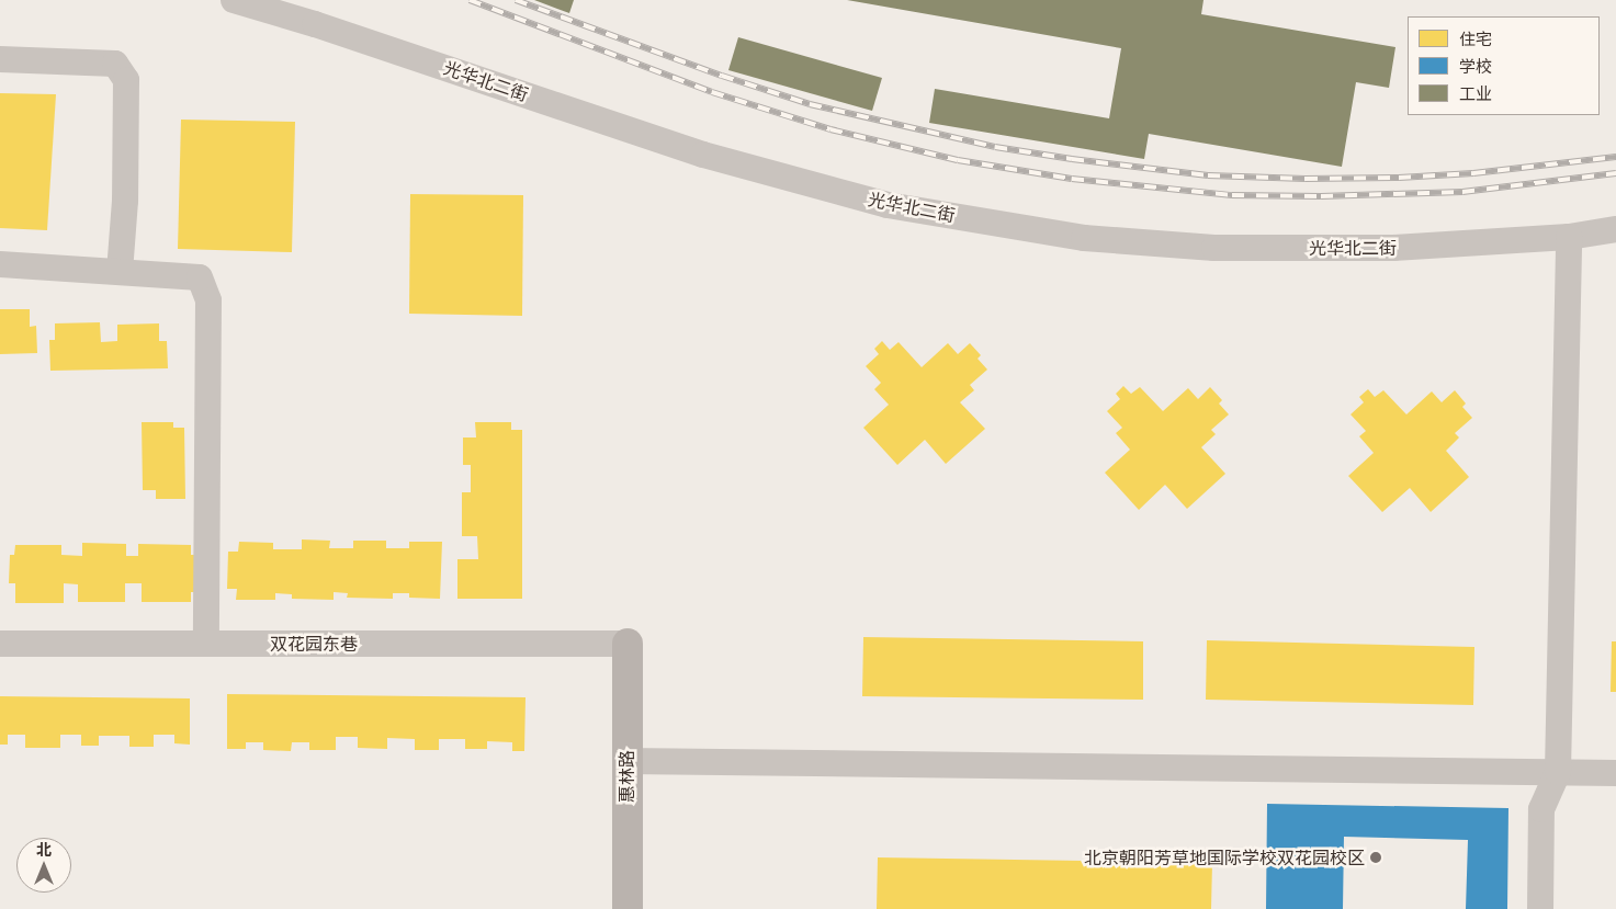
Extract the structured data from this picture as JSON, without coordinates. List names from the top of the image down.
{
  "streets": {
    "street": ["光华北二街", "双花园东巷", "惠林路"]
  },
  "crossings": [
    ["双花园东巷", "惠林路"]
  ],
  "places": ["北京朝阳芳草地国际学校双花园校区"],
  "legend": ["住宅", "学校", "工业"],
  "north": "top"
}
